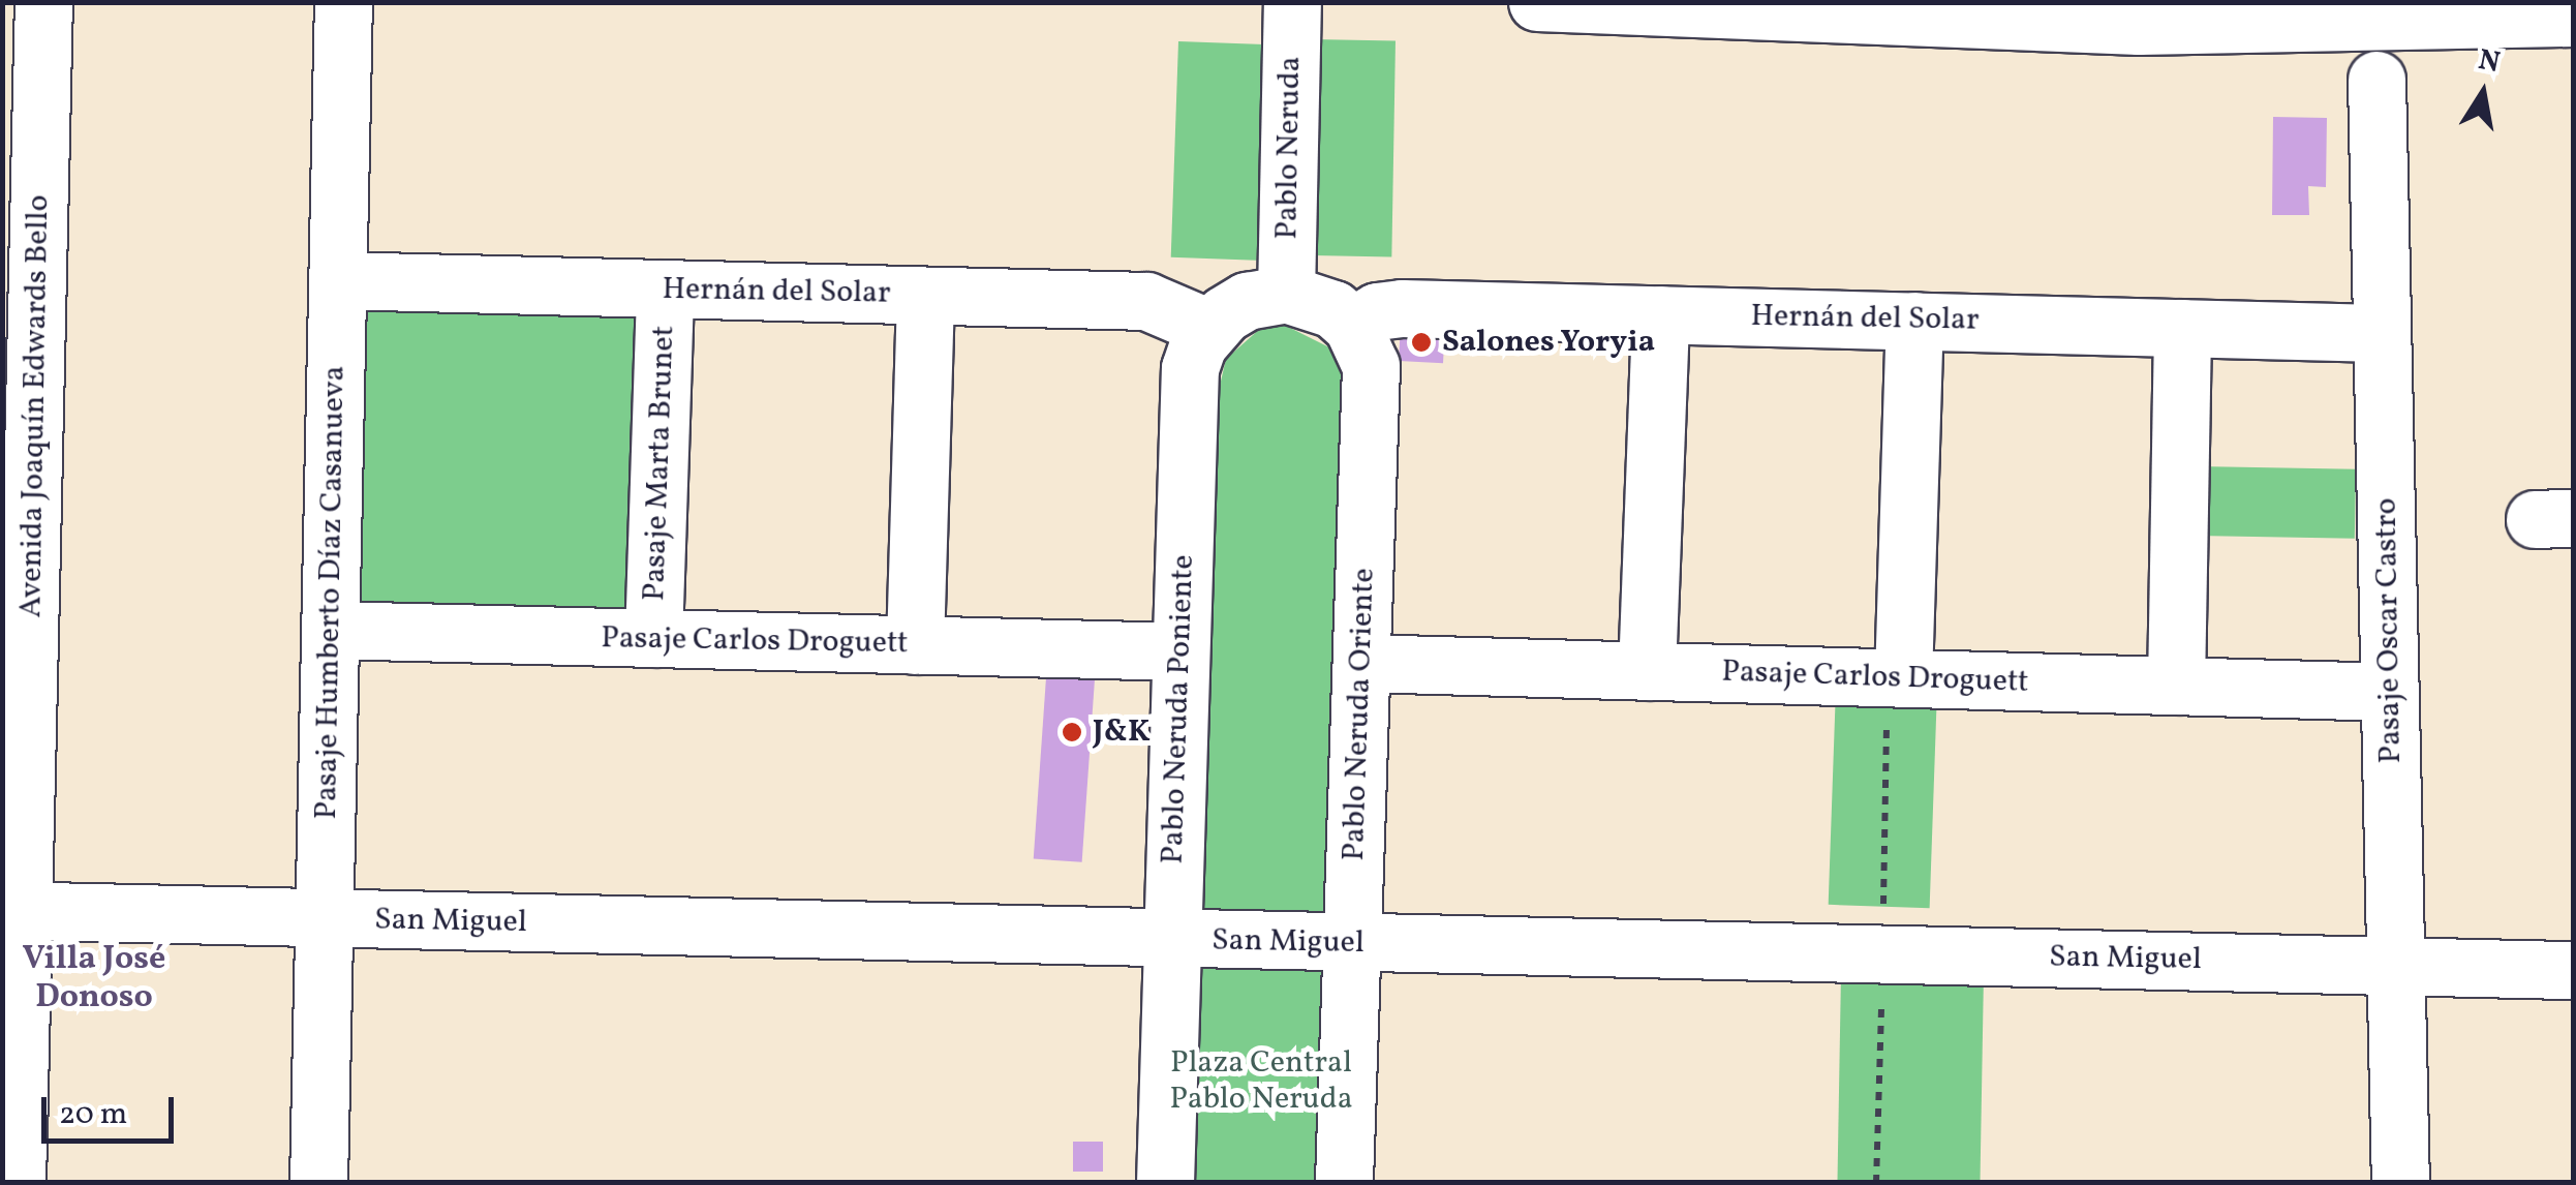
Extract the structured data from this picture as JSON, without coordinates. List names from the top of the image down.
{
  "streets": {
    "street": [
      "Pablo Neruda",
      "Hernán del Solar",
      "Avenida Joaquín Edwards Bello",
      "Pasaje Marta Brunet",
      "Pasaje Humberto Díaz Casanueva",
      "Pasaje Oscar Castro",
      "Pasaje Carlos Droguett",
      "Pablo Neruda Poniente",
      "Pablo Neruda Oriente",
      "San Miguel"
    ]
  },
  "crossings": [
    ["Hernán del Solar", "Pasaje Marta Brunet"],
    ["Hernán del Solar", "Pasaje Humberto Díaz Casanueva"],
    ["Hernán del Solar", "Pasaje Oscar Castro"],
    ["Hernán del Solar", "Pablo Neruda Poniente"],
    ["Hernán del Solar", "Pablo Neruda Oriente"],
    ["Avenida Joaquín Edwards Bello", "San Miguel"],
    ["Pasaje Marta Brunet", "Pasaje Carlos Droguett"],
    ["Pasaje Humberto Díaz Casanueva", "Pasaje Carlos Droguett"],
    ["Pasaje Humberto Díaz Casanueva", "San Miguel"],
    ["Pasaje Oscar Castro", "Pasaje Carlos Droguett"],
    ["Pasaje Oscar Castro", "San Miguel"],
    ["Pasaje Carlos Droguett", "Pablo Neruda Poniente"],
    ["Pasaje Carlos Droguett", "Pablo Neruda Oriente"],
    ["Pablo Neruda Poniente", "San Miguel"],
    ["Pablo Neruda Oriente", "San Miguel"]
  ],
  "districts": ["Villa José Donoso"],
  "parks": ["Plaza Central Pablo Neruda"],
  "places": ["Salones Yoryia", "J&K"],
  "scale_bar": "20 m",
  "north": "top"
}
